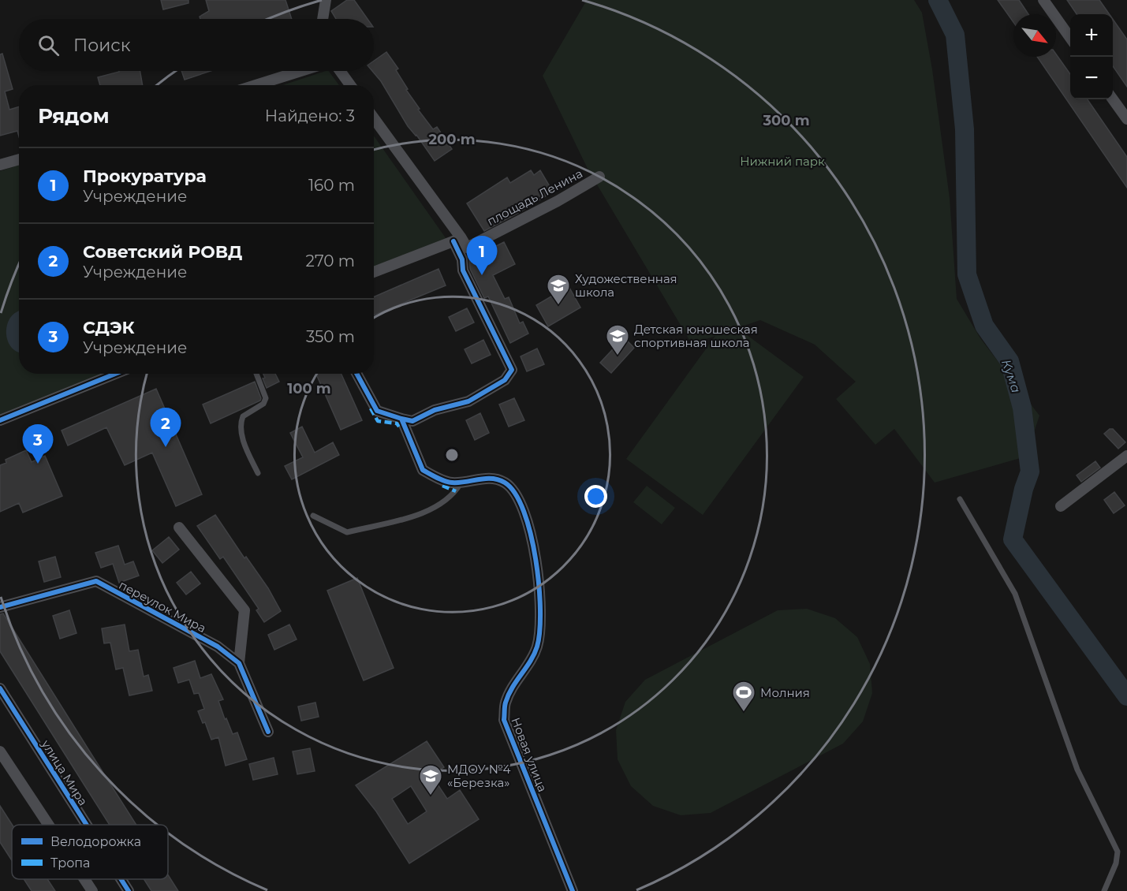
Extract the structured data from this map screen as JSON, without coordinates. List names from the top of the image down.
{
  "streets": {
    "street": [
      "площадь Ленина",
      "переулок Мира",
      "Новая улица",
      "улица Мира"
    ]
  },
  "water": ["Кума"],
  "parks": ["Нижний парк"],
  "places": {
    "school or university": ["Художественная школа", "Детская юношеская спортивная школа", "МДОУ №4 «Березка»"],
    "sports": ["Молния"]
  },
  "legend": ["Велодорожка", "Тропа"],
  "north": "bottom right",
  "page": {
    "map_buttons": ["+", "−"],
    "search": "Поиск",
    "heading": ["Рядом", "Найдено: 3"],
    "list": [
      {
        "mark": "1",
        "name": "Прокуратура",
        "note": "Учреждение",
        "value": "160 m"
      },
      {
        "mark": "2",
        "name": "Советский РОВД",
        "note": "Учреждение",
        "value": "270 m"
      },
      {
        "mark": "3",
        "name": "СДЭК",
        "note": "Учреждение",
        "value": "350 m"
      }
    ],
    "pins": ["1", "2", "3"]
  },
  "rings": ["300 m", "200 m", "100 m"]
}
